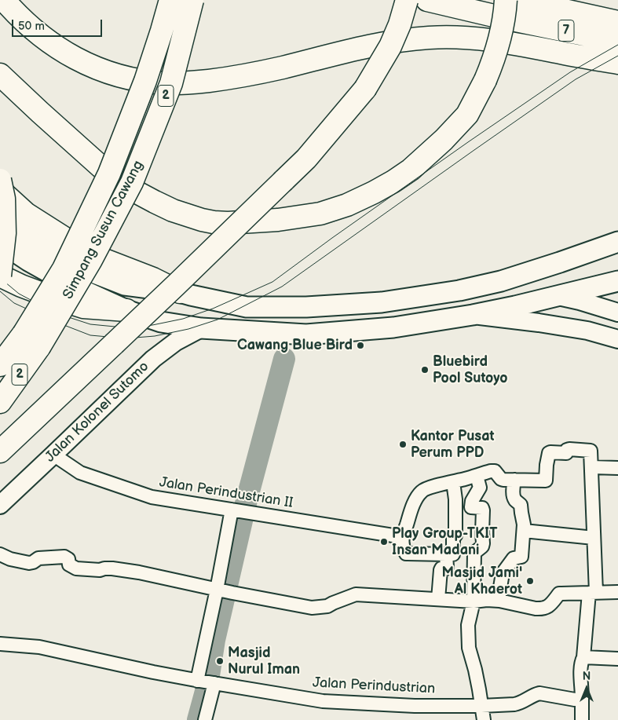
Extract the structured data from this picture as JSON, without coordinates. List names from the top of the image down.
{
  "streets": {
    "highway": ["7", "2", "Simpang Susun Cawang"],
    "street": ["Jalan Kolonel Sutomo", "Jalan Perindustrian II", "Jalan Perindustrian"]
  },
  "crossings": [
    ["Jalan Kolonel Sutomo", "Jalan Perindustrian II"]
  ],
  "places": [
    "Cawang Blue Bird",
    "Bluebird Pool Sutoyo",
    "Kantor Pusat Perum PPD",
    "Play Group-TKIT Insan Madani",
    "Masjid Jami' Al Khaerot",
    "Masjid Nurul Iman"
  ],
  "scale_bar": "50 m",
  "north": "top"
}
